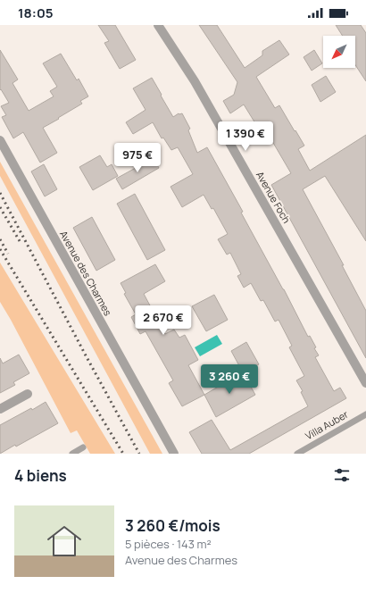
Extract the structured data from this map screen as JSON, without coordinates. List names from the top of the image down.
{
  "streets": {
    "street": ["Avenue Foch", "Avenue des Charmes"],
    "lane": ["Villa Auber"]
  },
  "north": "bottom left",
  "page": {
    "status": "18:05",
    "price": [
      "1 390 €",
      "975 €",
      "2 670 €",
      "3 260 €"
    ],
    "heading": "4 biens",
    "list": [
      {
        "name": "3 260 €/mois",
        "note": "5 pièces · 143 m² · Avenue des Charmes"
      }
    ]
  }
}
